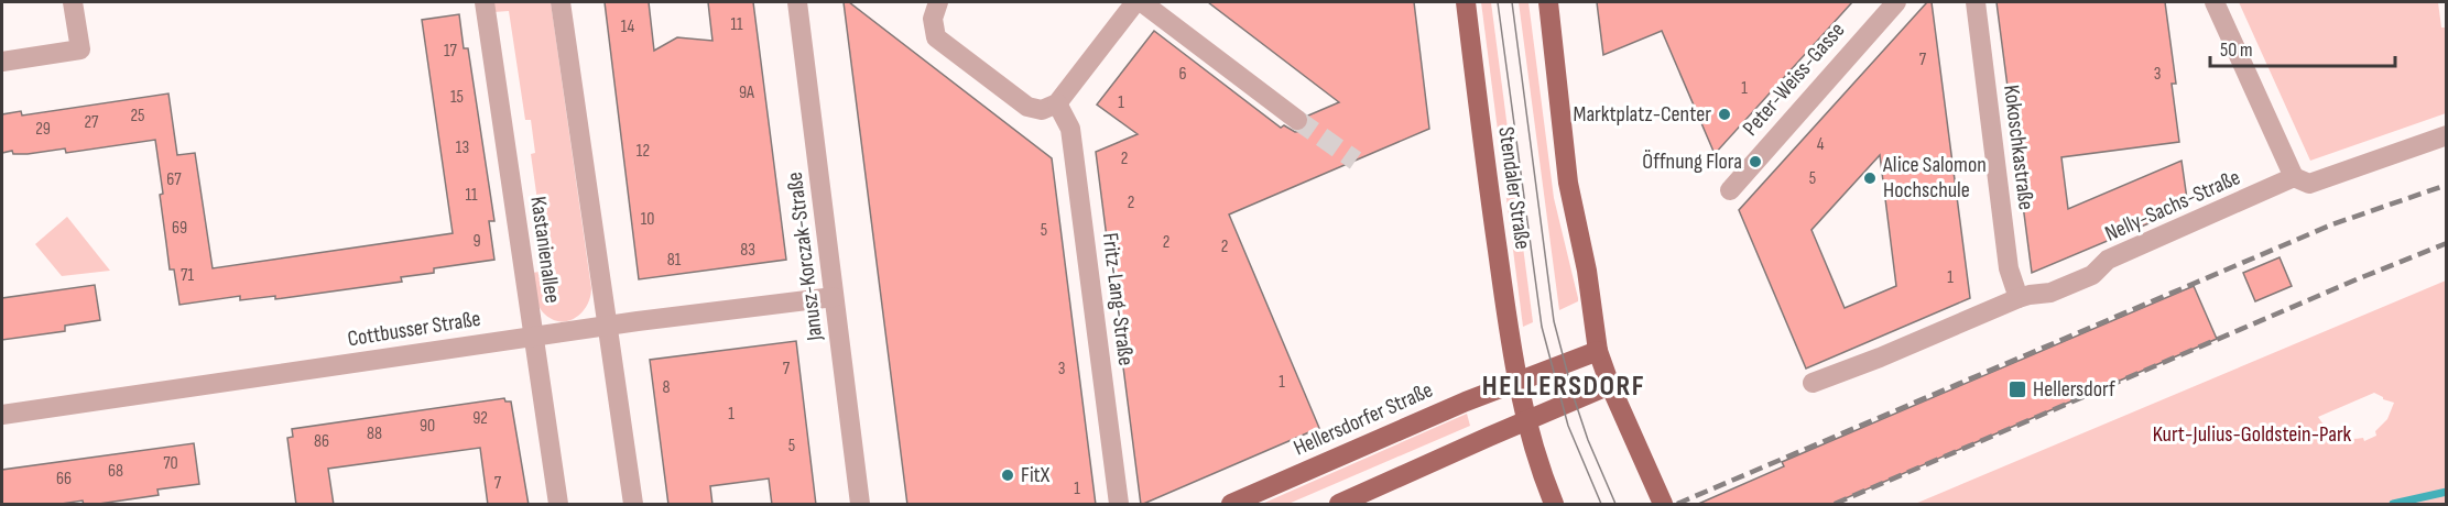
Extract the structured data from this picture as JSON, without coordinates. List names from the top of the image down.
{
  "streets": {
    "main road": ["Stendaler Straße", "Hellersdorfer Straße"],
    "street": [
      "Peter-Weiss-Gasse",
      "Kokoschkastraße",
      "Nelly-Sachs-Straße",
      "Kastanienallee",
      "Janusz-Korczak-Straße",
      "Fritz-Lang-Straße",
      "Cottbusser Straße"
    ]
  },
  "crossings": [
    ["Kokoschkastraße", "Nelly-Sachs-Straße"],
    ["Stendaler Straße", "Hellersdorfer Straße"],
    ["Kastanienallee", "Cottbusser Straße"],
    ["Janusz-Korczak-Straße", "Cottbusser Straße"]
  ],
  "districts": ["HELLERSDORF"],
  "parks": ["Kurt-Julius-Goldstein-Park"],
  "places": {
    "other": [
      "Marktplatz-Center",
      "Öffnung Flora",
      "Alice Salomon Hochschule",
      "FitX"
    ],
    "transit": ["Hellersdorf"]
  },
  "house_numbers": [
    "11",
    "14",
    "17",
    "7",
    "6",
    "3",
    "1",
    "9A",
    "15",
    "1",
    "25",
    "27",
    "29",
    "4",
    "13",
    "12",
    "2",
    "5",
    "67",
    "11",
    "2",
    "10",
    "69",
    "5",
    "9",
    "2",
    "2",
    "83",
    "81",
    "71",
    "1",
    "7",
    "3",
    "1",
    "8",
    "1",
    "92",
    "90",
    "88",
    "86",
    "5",
    "70",
    "68",
    "66",
    "7",
    "1"
  ],
  "scale_bar": "50 m"
}
